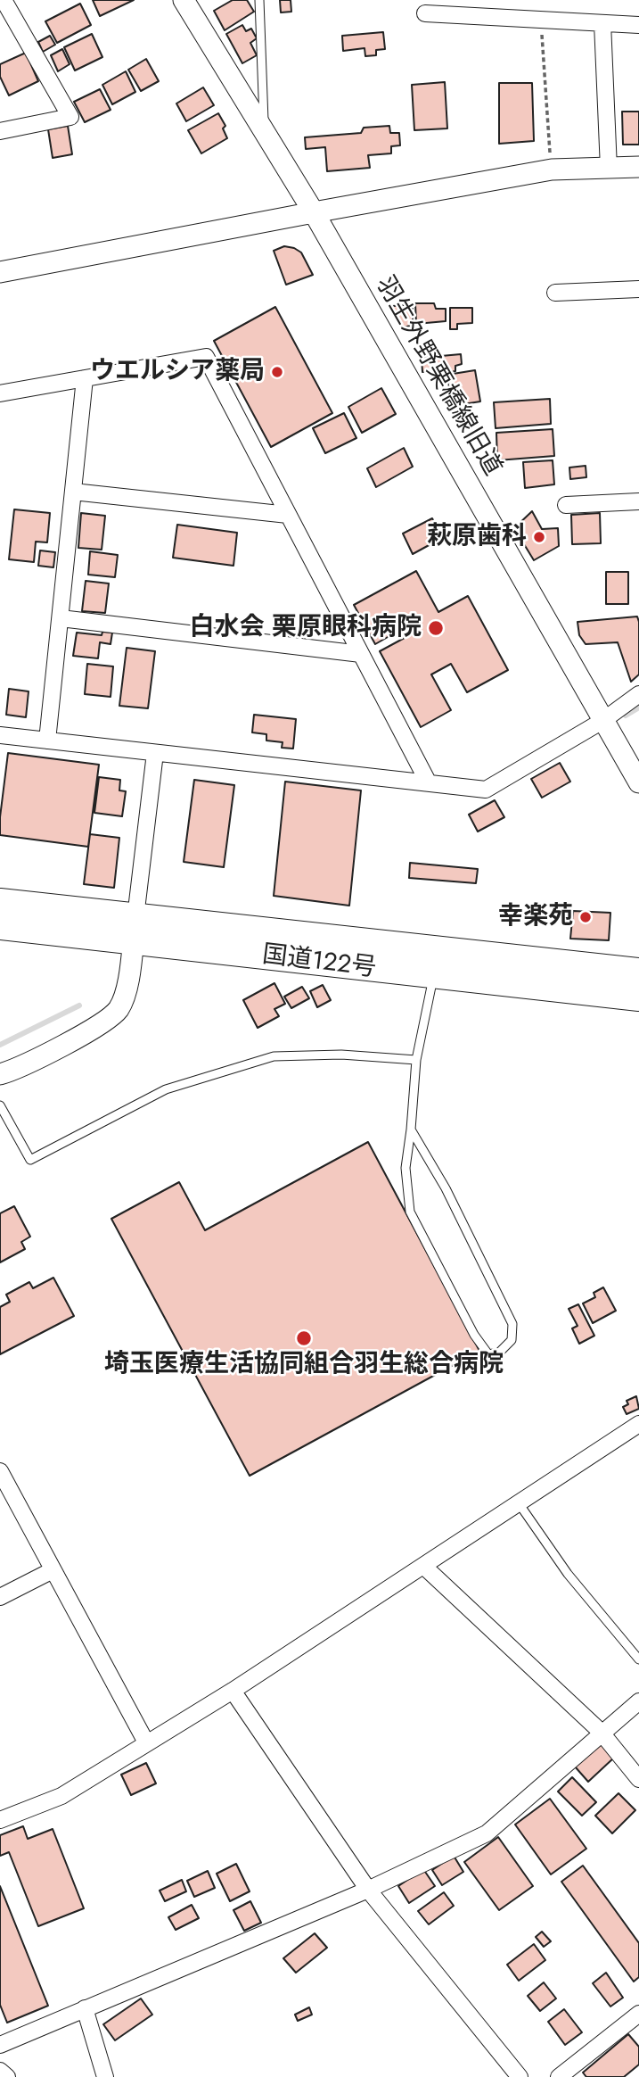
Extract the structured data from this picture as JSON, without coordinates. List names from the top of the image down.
{
  "streets": {
    "highway": ["国道122号"],
    "street": ["羽生外野栗橋線旧道"]
  },
  "places": [
    "ウエルシア薬局",
    "萩原歯科",
    "白水会 栗原眼科病院",
    "幸楽苑",
    "埼玉医療生活協同組合羽生総合病院"
  ]
}
